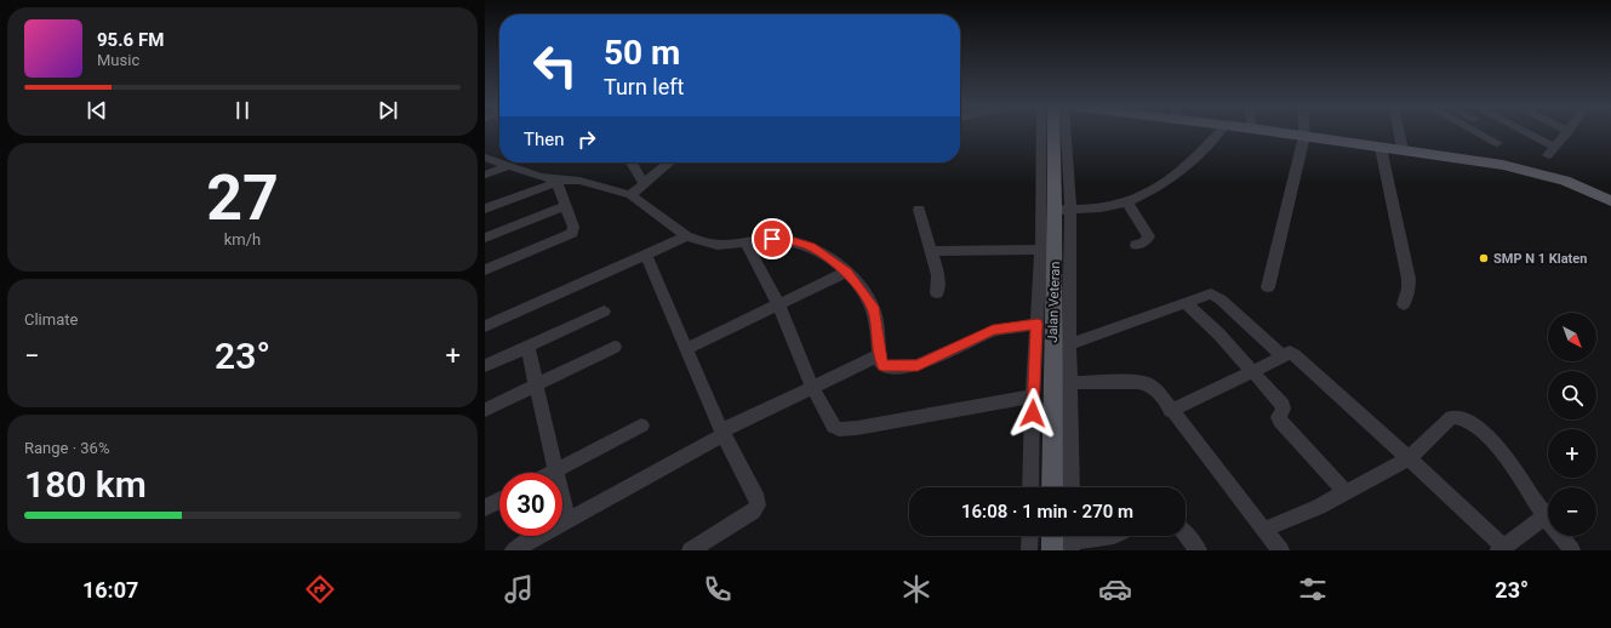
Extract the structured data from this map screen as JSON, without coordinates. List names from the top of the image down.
{
  "streets": {
    "main road": ["Jalan Veteran"]
  },
  "places": ["SMP N 1 Klaten"],
  "north": "bottom right",
  "page": {
    "turn": ["50 m", "Turn left"],
    "song": ["95.6 FM", "Music"],
    "then": "Then",
    "tile": [
      ["27", "km/h"],
      "Climate",
      ["Range · 36%", "180 km"]
    ],
    "map_buttons": ["+", "−"],
    "heat": ["−", "23°", "+"],
    "limit": "30",
    "trip": "16:08 · 1 min · 270 m",
    "tabs": ["16:07", "23°"]
  }
}
